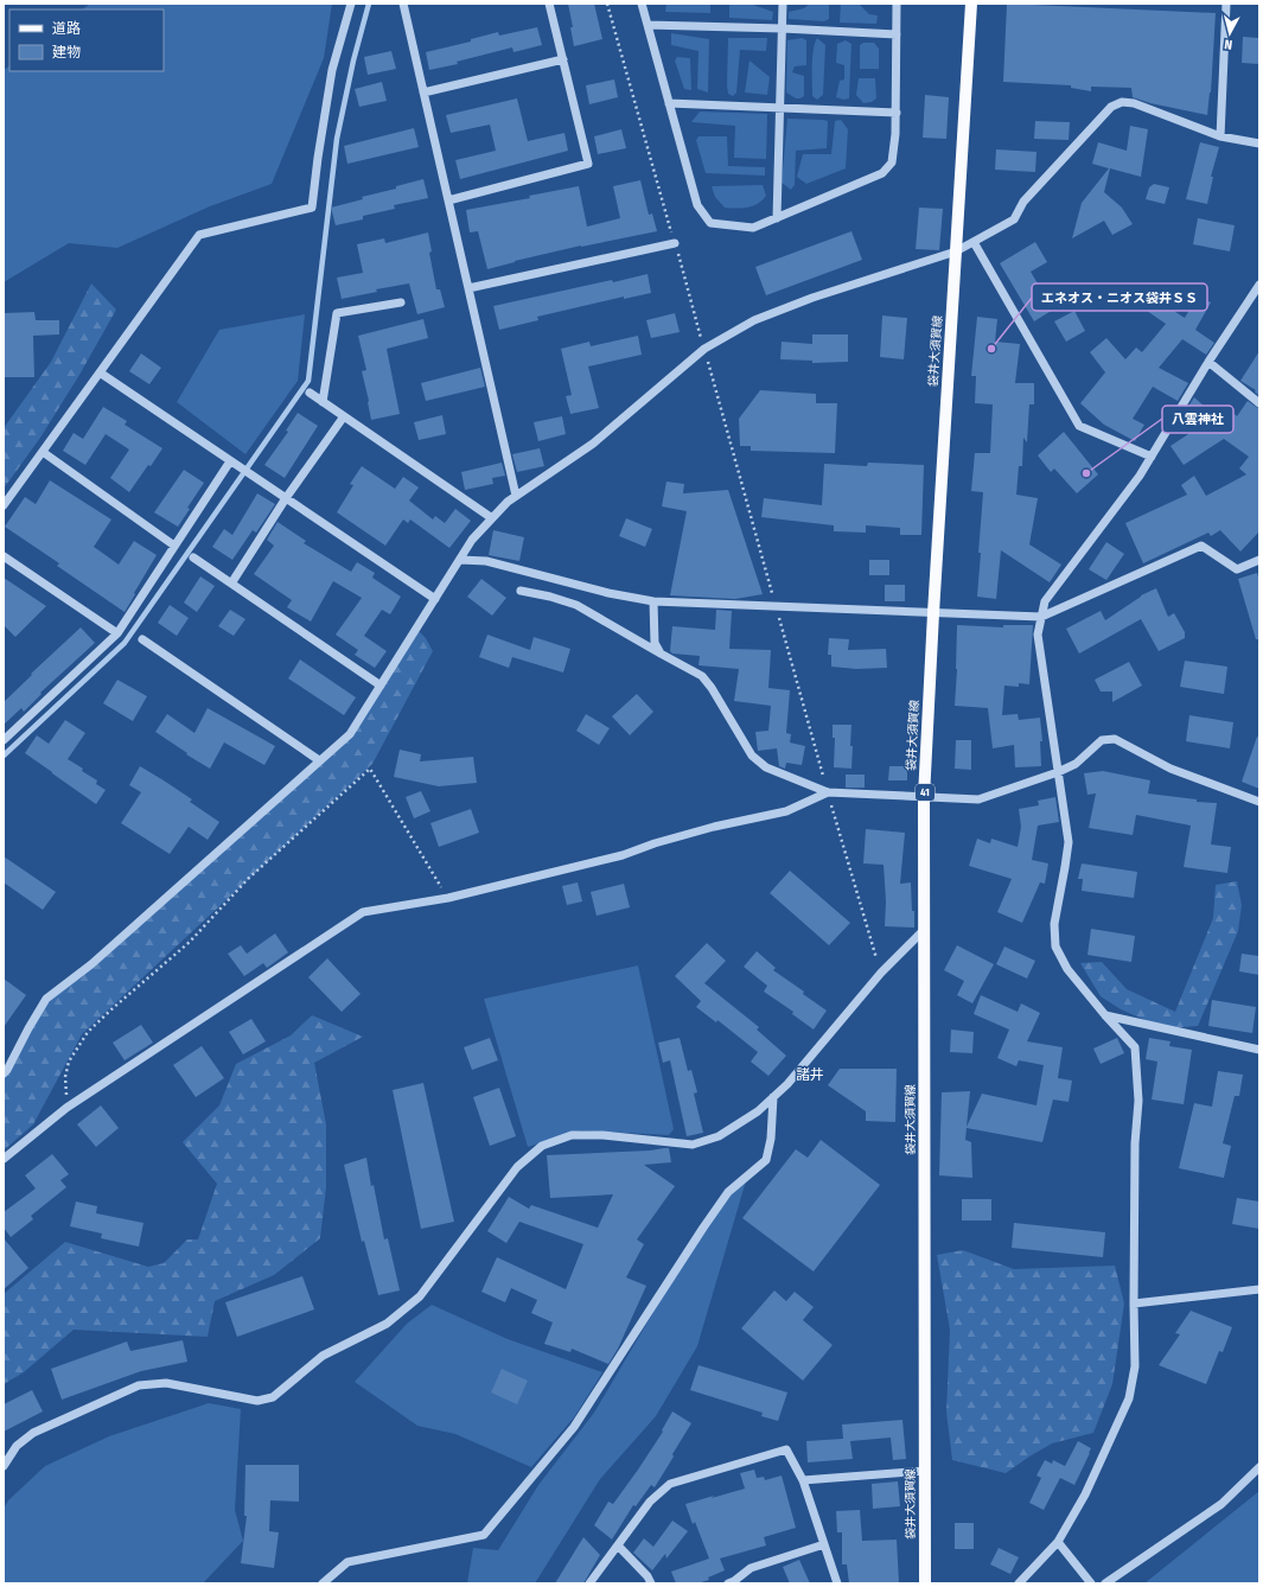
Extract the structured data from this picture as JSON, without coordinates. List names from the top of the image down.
{
  "streets": {
    "main road": ["袋井大須賀線", "41"]
  },
  "districts": ["諸井"],
  "places": ["エネオス・ニオス袋井ＳＳ", "八雲神社"],
  "legend": ["道路", "建物"],
  "north": "bottom"
}
